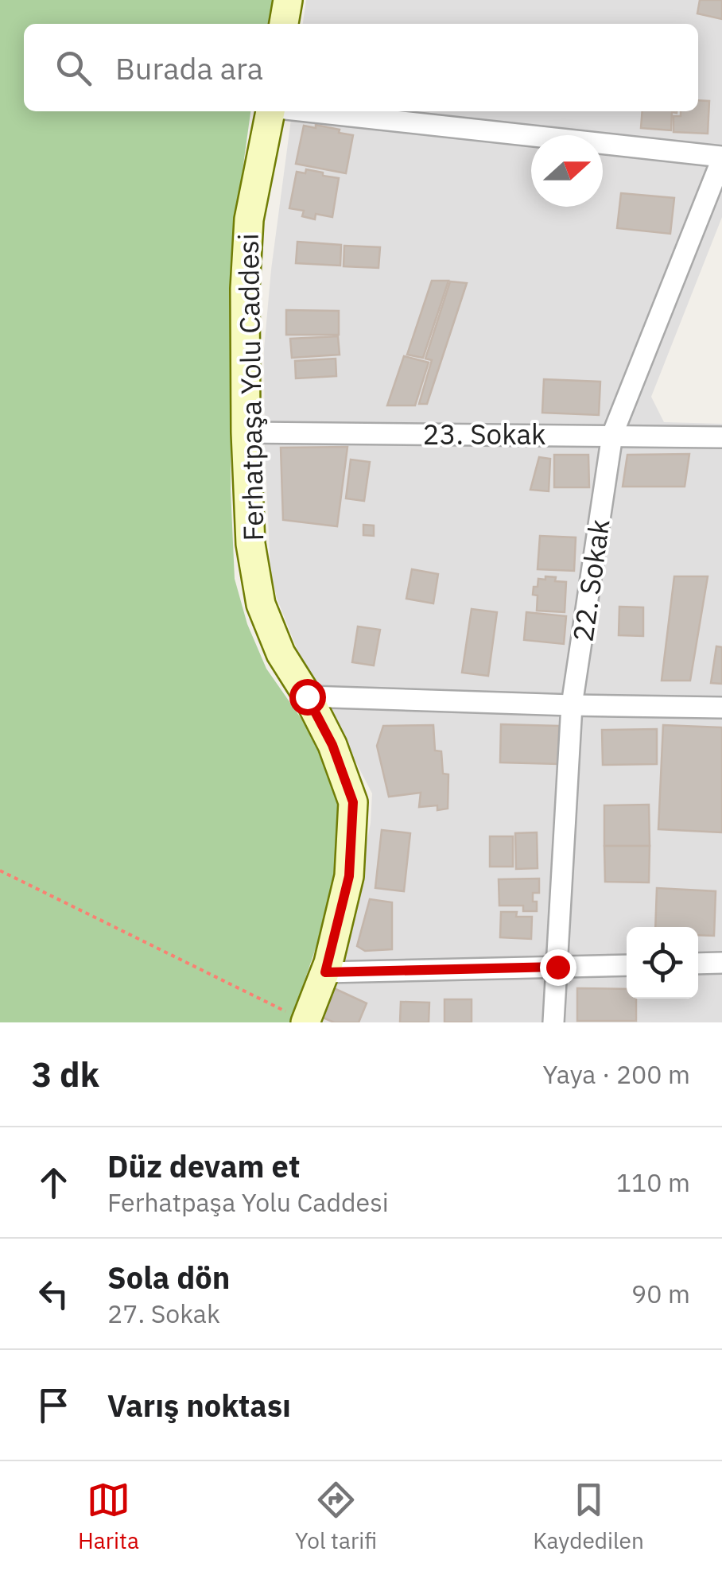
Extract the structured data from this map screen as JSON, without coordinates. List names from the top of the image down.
{
  "streets": {
    "main road": ["Ferhatpaşa Yolu Caddesi"],
    "street": ["23. Sokak", "22. Sokak"]
  },
  "crossings": [
    ["Ferhatpaşa Yolu Caddesi", "23. Sokak"],
    ["23. Sokak", "22. Sokak"]
  ],
  "north": "right",
  "page": {
    "search": "Burada ara",
    "heading": ["3 dk", "Yaya · 200 m"],
    "list": [
      ["Düz devam et", "Ferhatpaşa Yolu Caddesi", "110 m"],
      ["Sola dön", "27. Sokak", "90 m"],
      "Varış noktası"
    ],
    "nav": ["Harita", "Yol tarifi", "Kaydedilen"]
  }
}
